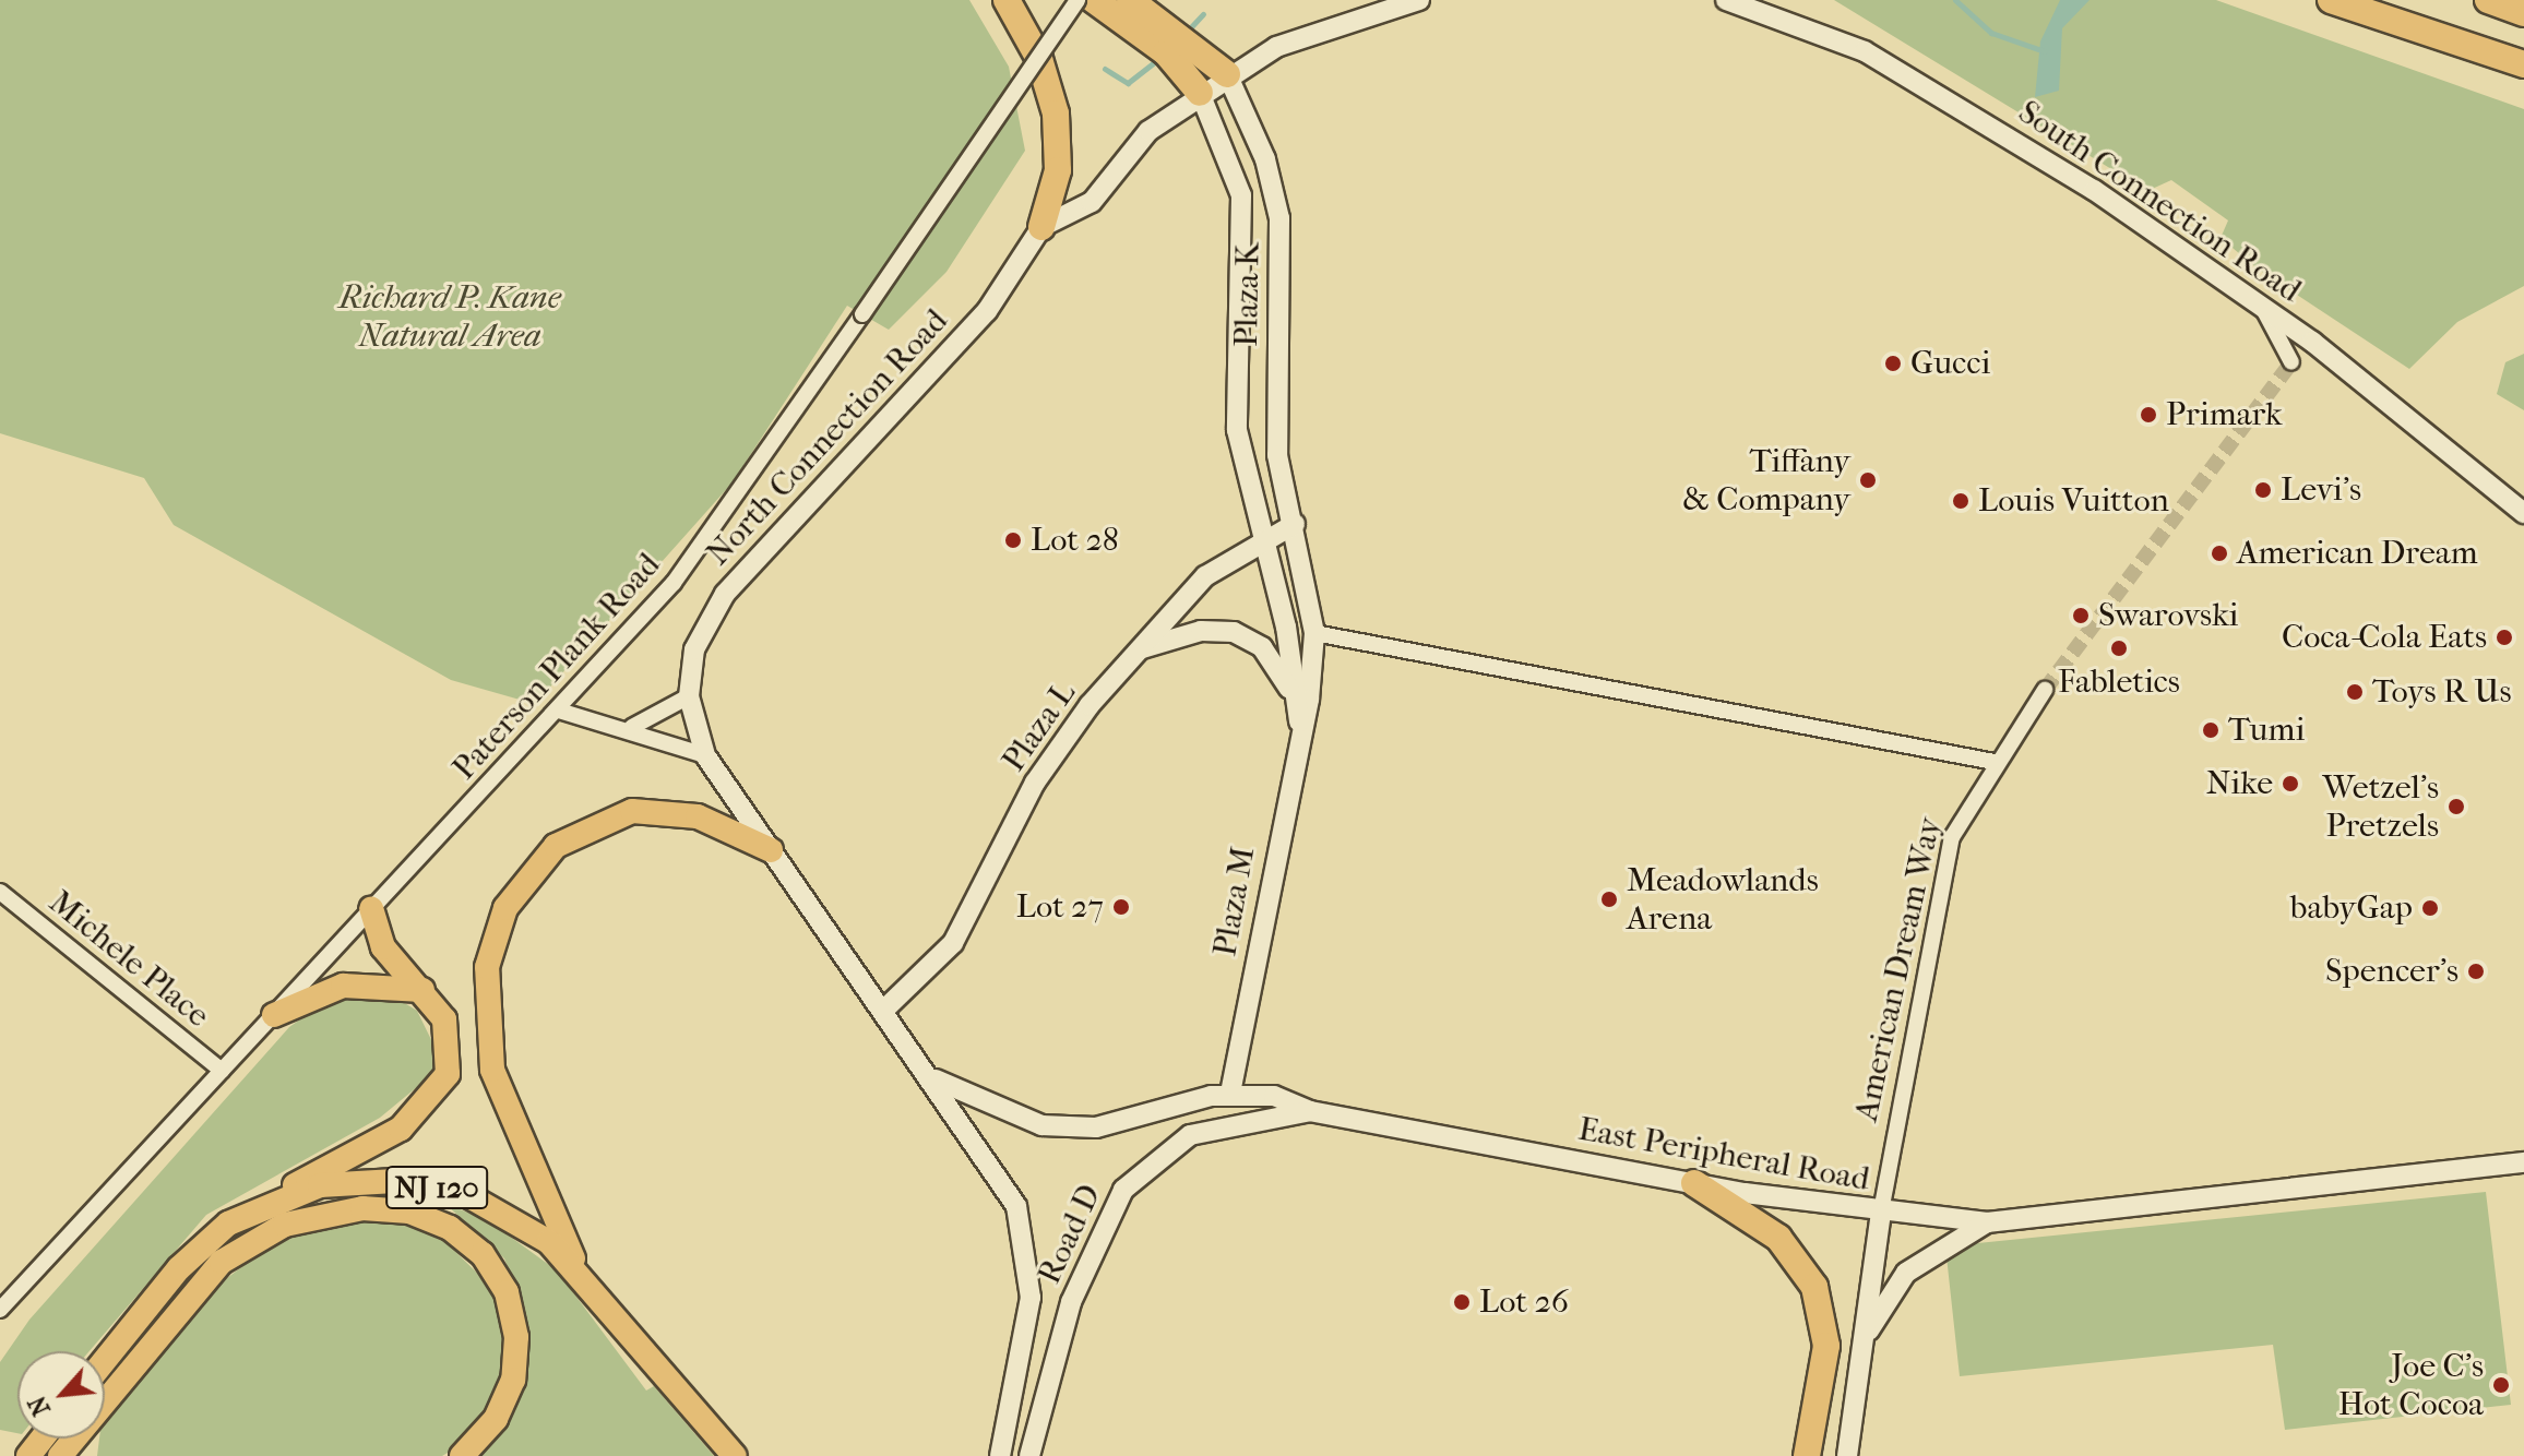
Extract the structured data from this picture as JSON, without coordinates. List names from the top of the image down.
{
  "streets": {
    "main road": ["NJ 120"],
    "street": [
      "South Connection Road",
      "Plaza K",
      "North Connection Road",
      "Paterson Plank Road",
      "Plaza L",
      "Plaza M",
      "Michele Place",
      "American Dream Way",
      "East Peripheral Road",
      "Road D"
    ]
  },
  "crossings": [
    ["Plaza K", "Plaza L"],
    ["Plaza K", "Plaza M"],
    ["North Connection Road", "Plaza L"],
    ["North Connection Road", "East Peripheral Road"],
    ["North Connection Road", "Road D"],
    ["Paterson Plank Road", "Michele Place"],
    ["Plaza L", "Plaza M"],
    ["Plaza M", "East Peripheral Road"],
    ["American Dream Way", "East Peripheral Road"],
    ["East Peripheral Road", "Road D"]
  ],
  "parks": ["Richard P. Kane Natural Area"],
  "places": [
    "Gucci",
    "Primark",
    "Tiffany & Company",
    "Levi's",
    "Louis Vuitton",
    "Lot 28",
    "American Dream",
    "Swarovski",
    "Coca-Cola Eats",
    "Fabletics",
    "Toys R Us",
    "Tumi",
    "Nike",
    "Wetzel's Pretzels",
    "Meadowlands Arena",
    "Lot 27",
    "babyGap",
    "Spencer's",
    "Lot 26",
    "Joe C's Hot Cocoa"
  ],
  "north": "bottom left"
}
